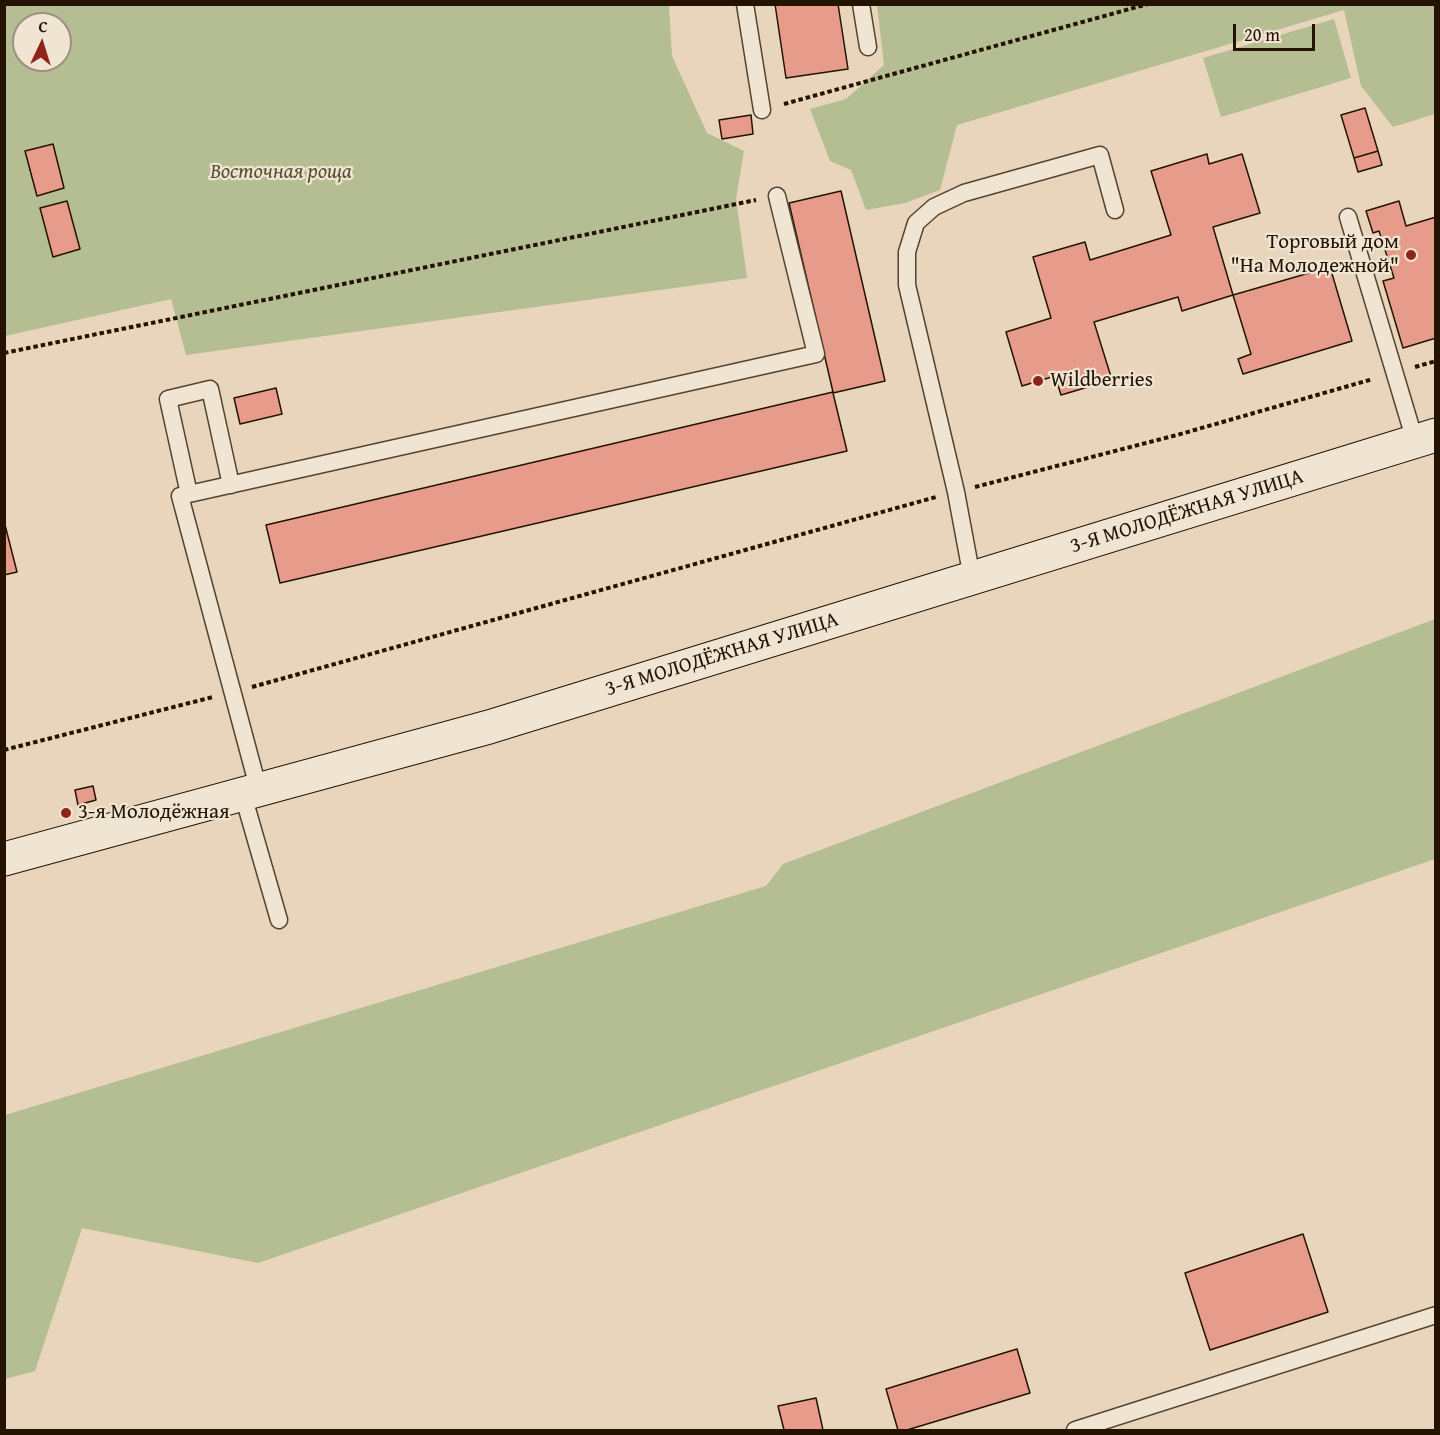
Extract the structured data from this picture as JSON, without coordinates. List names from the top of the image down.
{
  "streets": {
    "main road": ["3-Я МОЛОДЁЖНАЯ УЛИЦА"]
  },
  "parks": ["Восточная роща"],
  "places": ["Торговый дом \"На Молодежной\"", "Wildberries", "3-я Молодёжная"],
  "scale_bar": "20 m",
  "north": "top"
}
